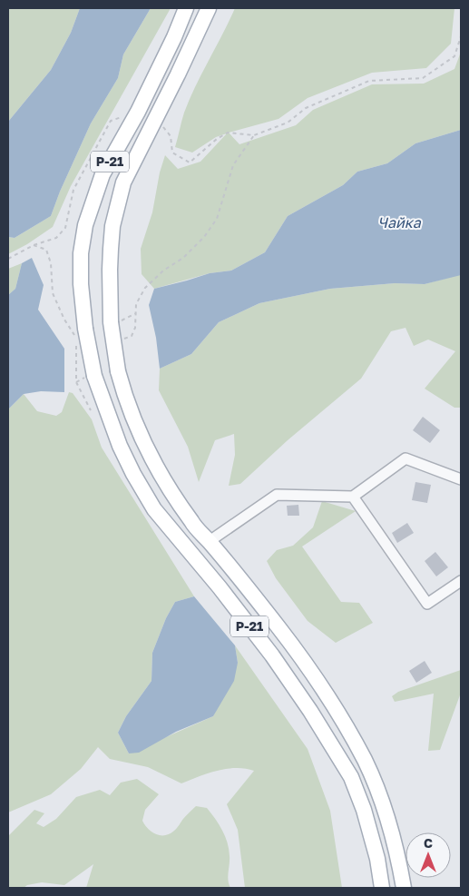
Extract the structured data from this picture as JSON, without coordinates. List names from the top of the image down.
{
  "streets": {
    "main road": ["Р-21"]
  },
  "water": ["Чайка"],
  "north": "top"
}
